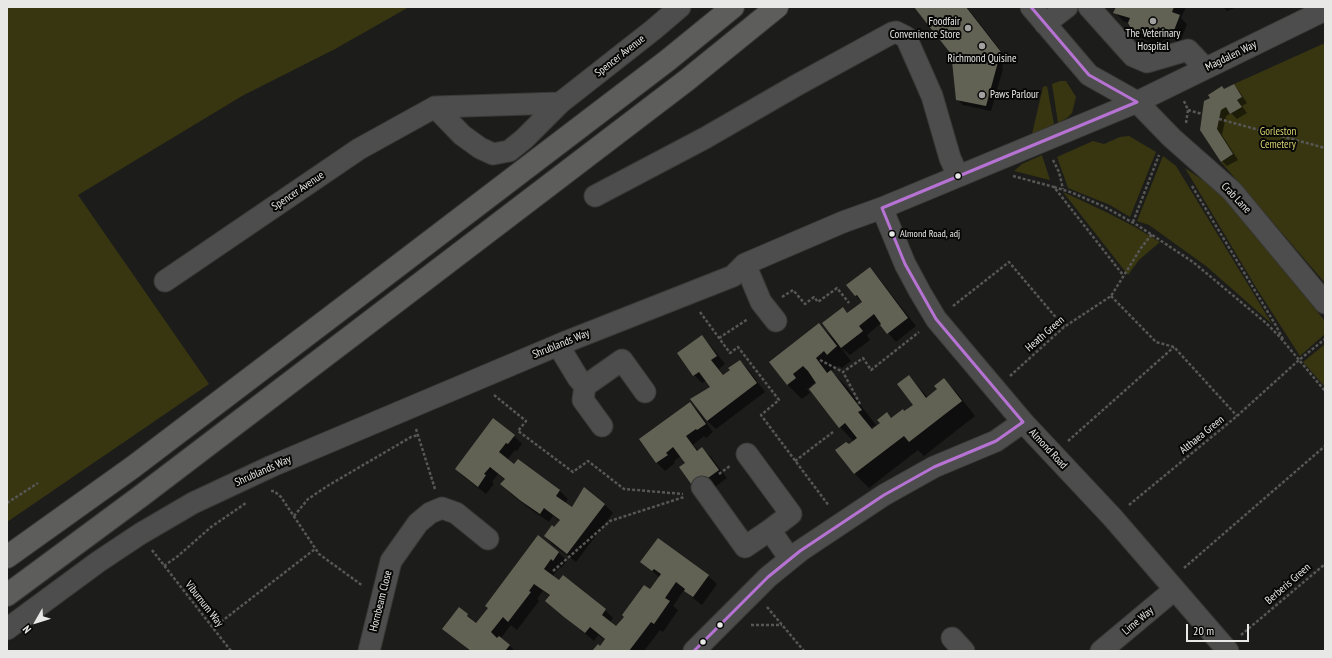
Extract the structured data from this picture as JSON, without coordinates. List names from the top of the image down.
{
  "streets": {
    "street": [
      "Spencer Avenue",
      "Magdalen Way",
      "Crab Lane",
      "Shrublands Way",
      "Almond Road",
      "Hornbeam Close",
      "Lime Way"
    ],
    "path": [
      "Heath Green",
      "Althaea Green",
      "Berberis Green",
      "Viburnum Way"
    ]
  },
  "crossings": [
    ["Magdalen Way", "Crab Lane"],
    ["Magdalen Way", "Shrublands Way"],
    ["Crab Lane", "Shrublands Way"],
    ["Heath Green", "Almond Road"],
    ["Shrublands Way", "Almond Road"],
    ["Althaea Green", "Almond Road"],
    ["Almond Road", "Berberis Green"],
    ["Almond Road", "Lime Way"]
  ],
  "parks": ["Gorleston Cemetery"],
  "places": [
    "The Veterinary Hospital",
    "Foodfair Convenience Store",
    "Richmond Quisine",
    "Paws Parlour",
    "Almond Road, adj"
  ],
  "scale_bar": "20 m",
  "north": "bottom left"
}
